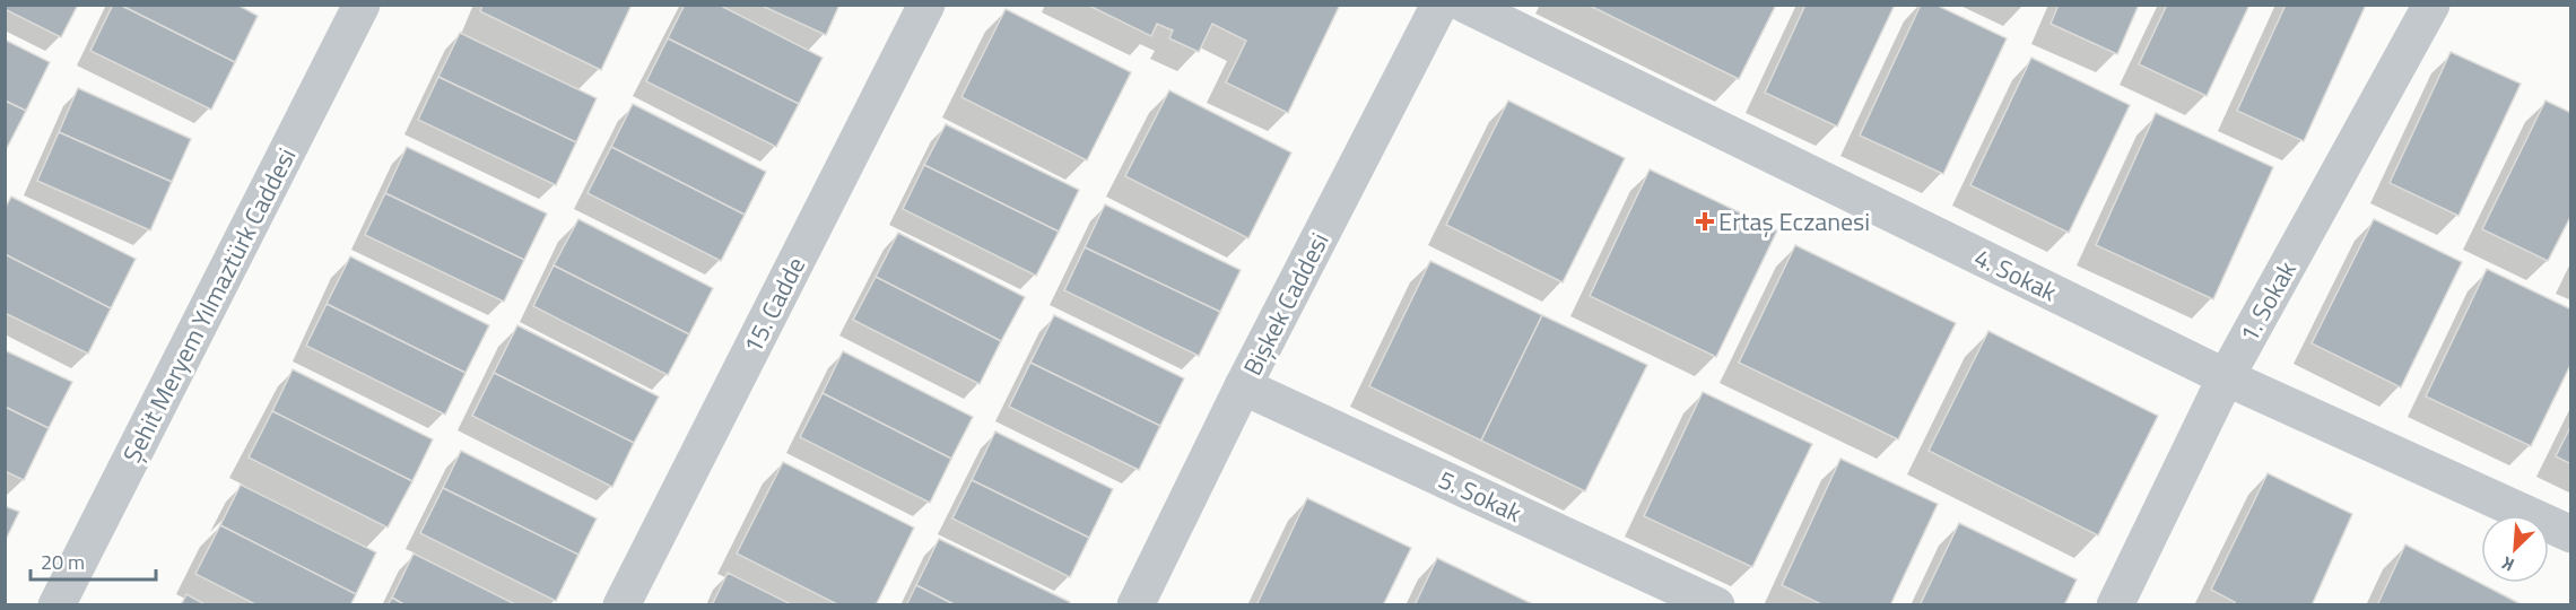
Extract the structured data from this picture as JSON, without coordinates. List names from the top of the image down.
{
  "streets": {
    "street": [
      "4. Sokak",
      "1. Sokak",
      "Bişkek Caddesi",
      "Şehit Meryem Yılmaztürk Caddesi",
      "15. Cadde",
      "5. Sokak"
    ]
  },
  "crossings": [
    ["4. Sokak", "1. Sokak"],
    ["Bişkek Caddesi", "5. Sokak"]
  ],
  "places": {
    "health": ["Ertaş Eczanesi"]
  },
  "scale_bar": "20 m",
  "north": "bottom left"
}
